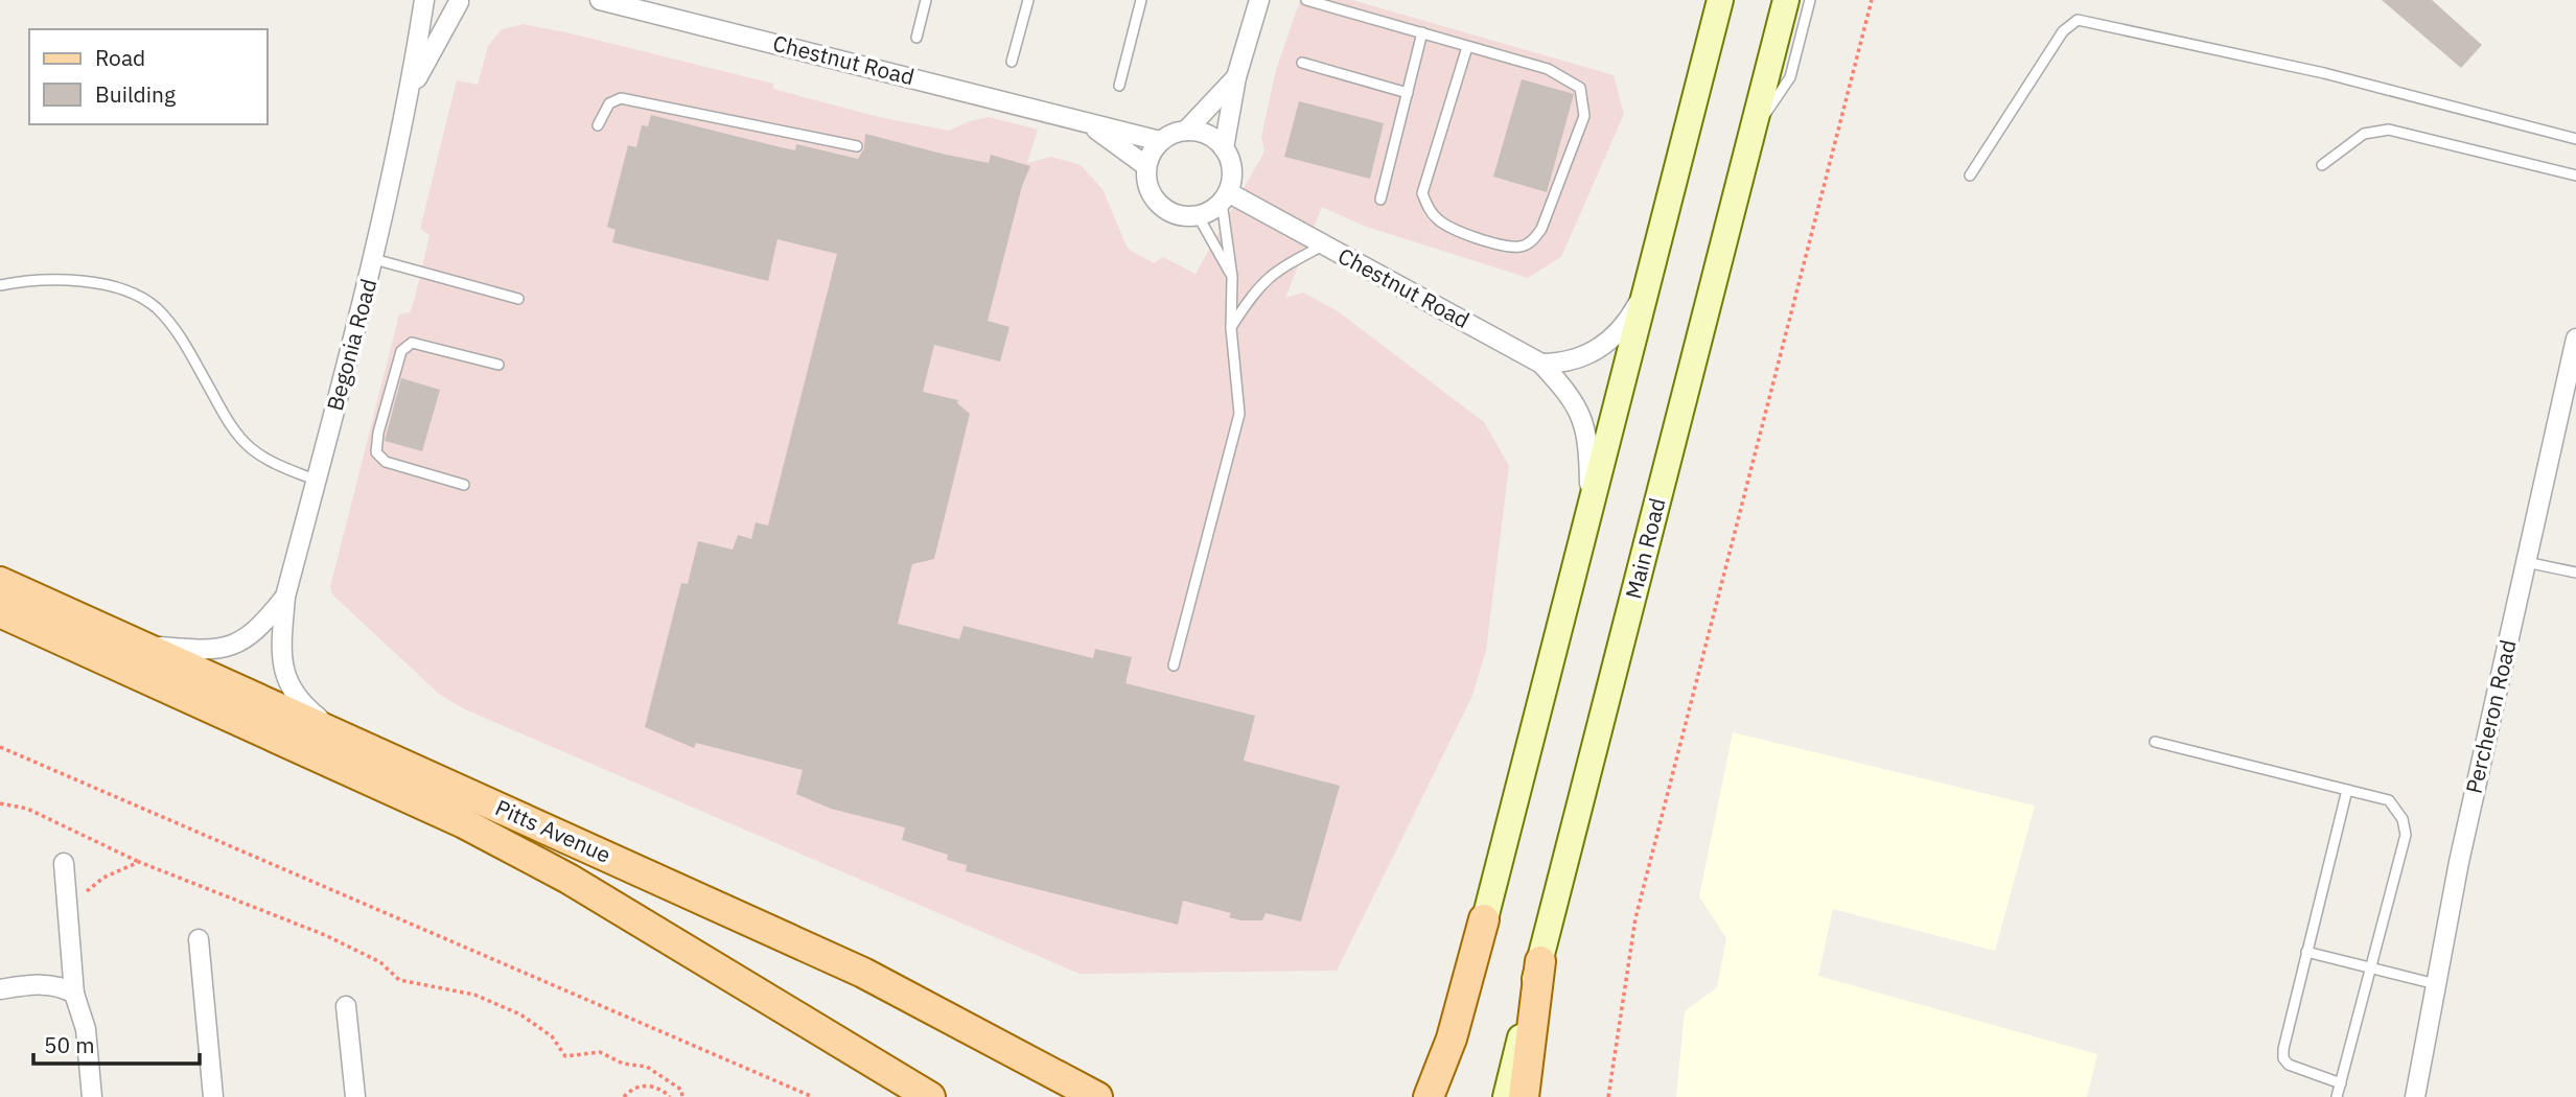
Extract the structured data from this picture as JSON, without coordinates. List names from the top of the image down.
{
  "streets": {
    "main road": ["Main Road", "Pitts Avenue"],
    "street": ["Chestnut Road", "Begonia Road", "Percheron Road"]
  },
  "legend": ["Road", "Building"],
  "scale_bar": "50 m"
}
